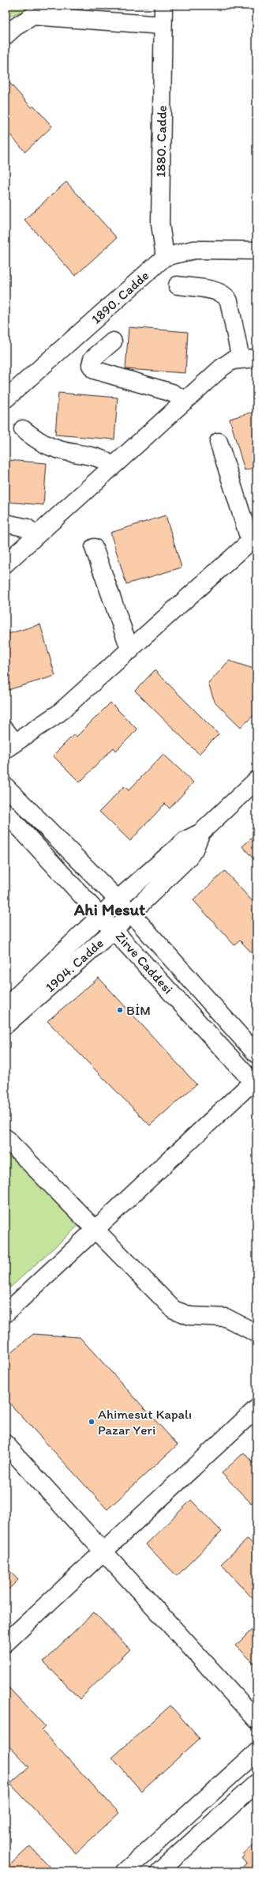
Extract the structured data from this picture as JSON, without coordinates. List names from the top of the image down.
{
  "streets": {
    "street": [
      "1880. Cadde",
      "1890. Cadde",
      "Zirve Caddesi",
      "1904. Cadde"
    ]
  },
  "crossings": [
    ["1880. Cadde", "1890. Cadde"],
    ["Zirve Caddesi", "1904. Cadde"]
  ],
  "districts": ["Ahi Mesut"],
  "places": ["BİM", "Ahimesut Kapalı Pazar Yeri"]
}
